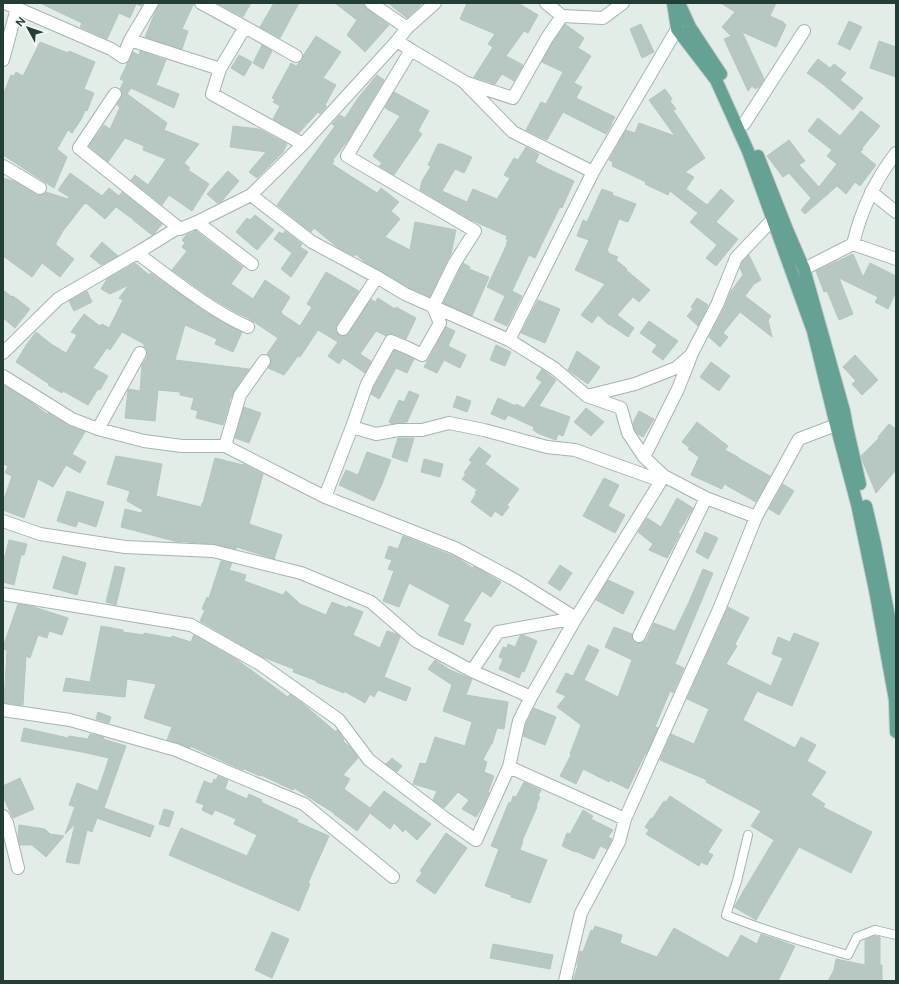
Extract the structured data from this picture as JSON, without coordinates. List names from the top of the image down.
{
  "north": "top left"
}
